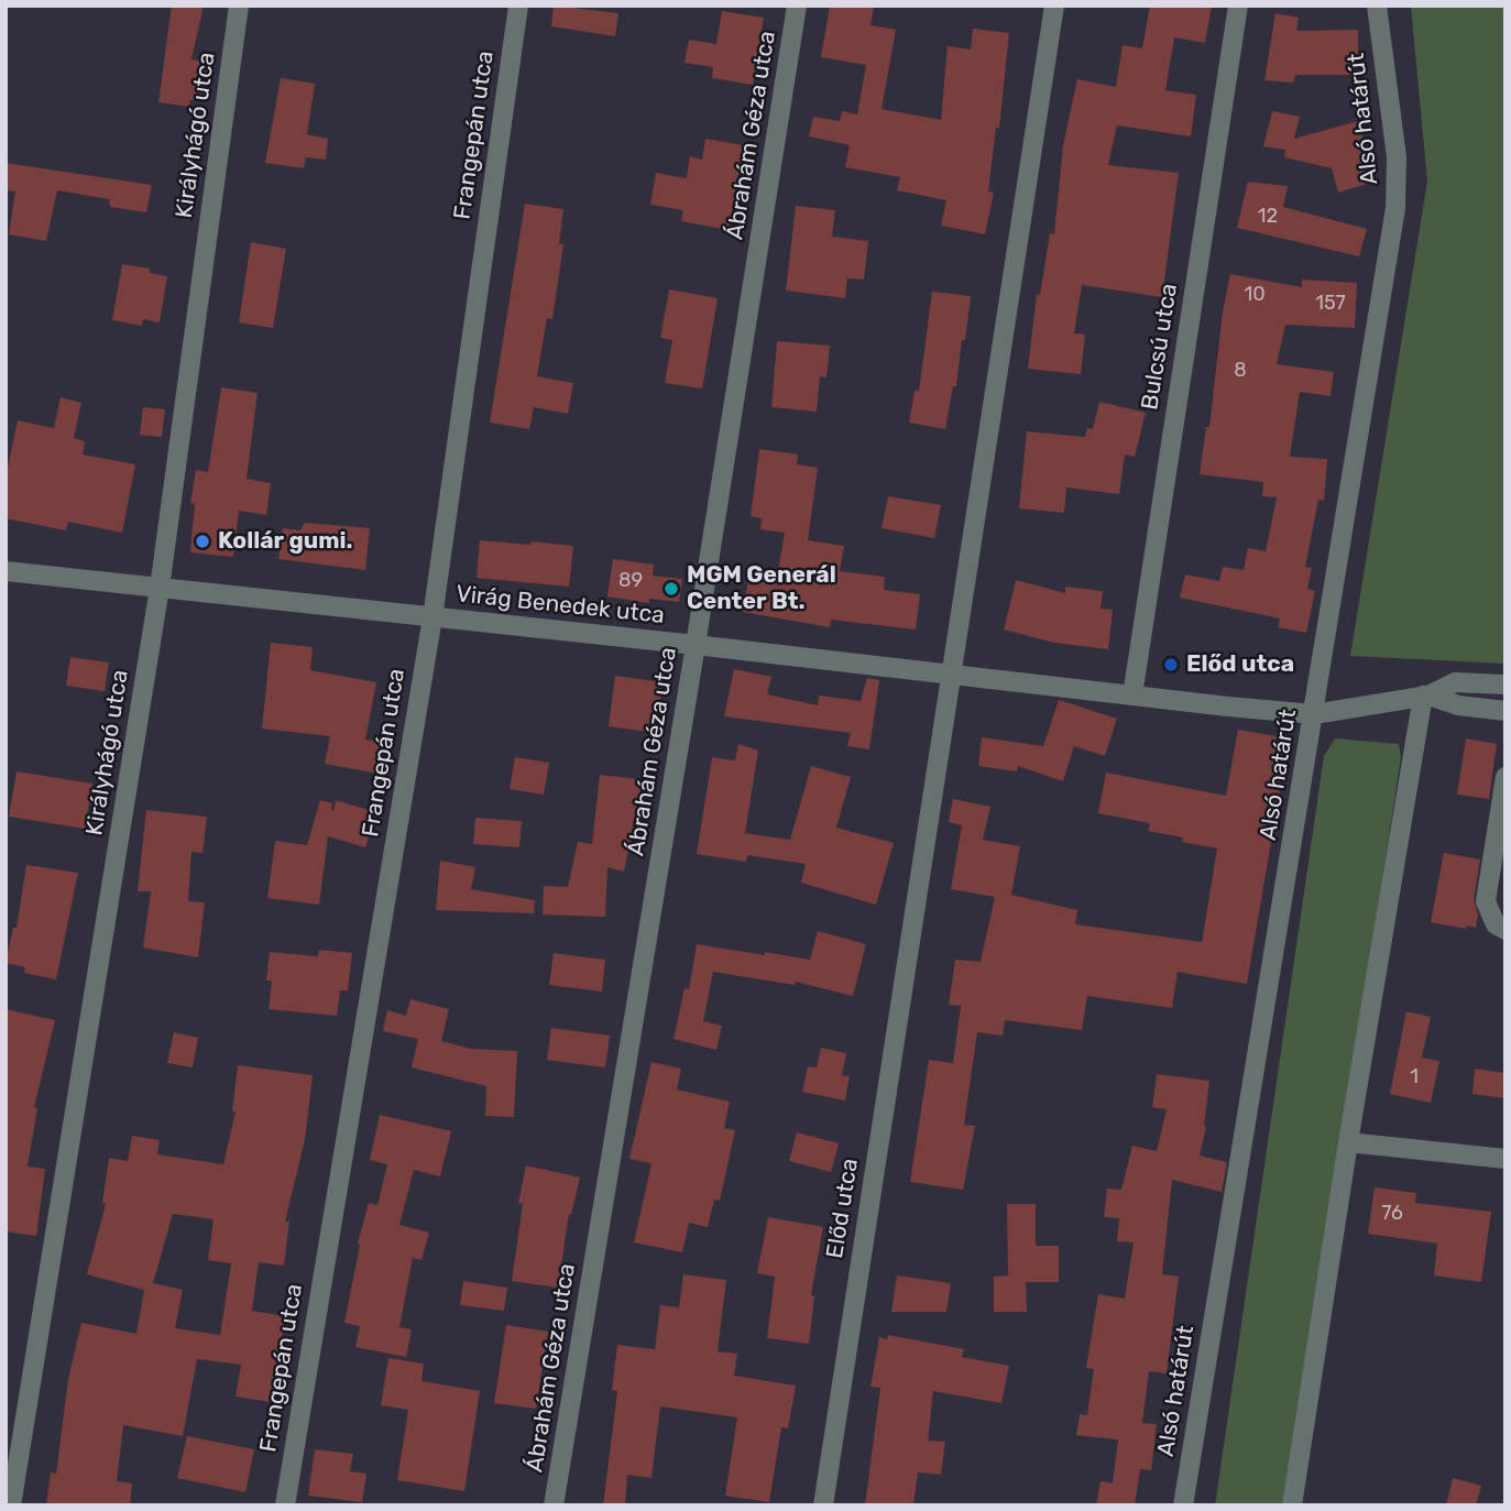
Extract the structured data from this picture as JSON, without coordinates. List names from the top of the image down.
{
  "streets": {
    "street": [
      "Alsó határút",
      "Királyhágó utca",
      "Frangepán utca",
      "Ábrahám Géza utca",
      "Bulcsú utca",
      "Virág Benedek utca",
      "Előd utca"
    ]
  },
  "crossings": [
    ["Alsó határút", "Virág Benedek utca"],
    ["Királyhágó utca", "Virág Benedek utca"],
    ["Frangepán utca", "Virág Benedek utca"],
    ["Ábrahám Géza utca", "Virág Benedek utca"],
    ["Bulcsú utca", "Virág Benedek utca"],
    ["Virág Benedek utca", "Előd utca"]
  ],
  "places": ["Kollár gumi.", "MGM Generál Center Bt.", "Előd utca"],
  "house_numbers": [
    "12",
    "10",
    "157",
    "8",
    "89",
    "1",
    "76"
  ]
}
